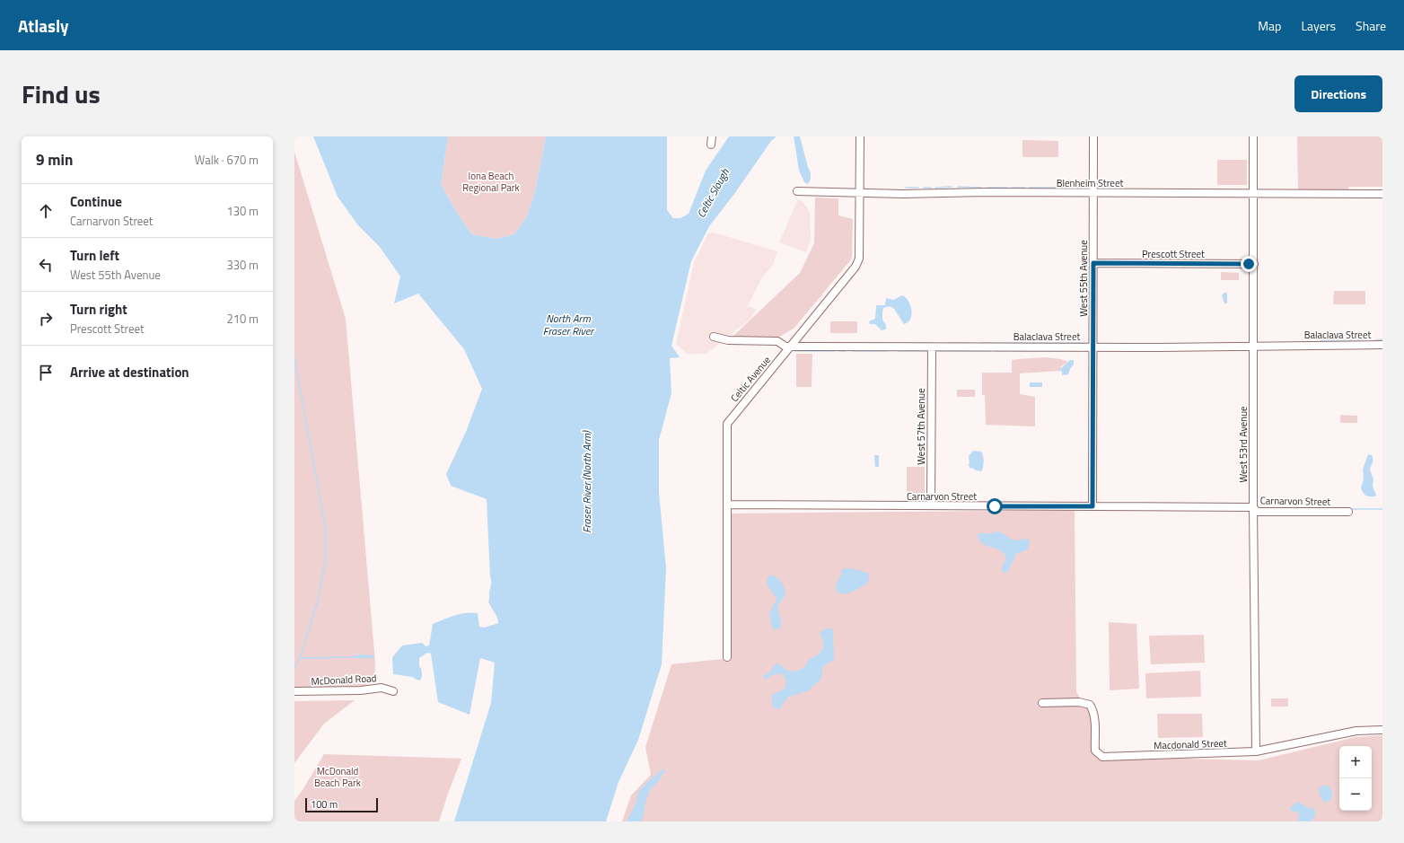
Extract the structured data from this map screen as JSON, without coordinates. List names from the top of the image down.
{
  "streets": {
    "street": [
      "Blenheim Street",
      "Prescott Street",
      "West 55th Avenue",
      "Balaclava Street",
      "Celtic Avenue",
      "West 57th Avenue",
      "West 53rd Avenue",
      "Carnarvon Street",
      "McDonald Road",
      "Macdonald Street"
    ]
  },
  "crossings": [
    ["Blenheim Street", "West 55th Avenue"],
    ["Blenheim Street", "Celtic Avenue"],
    ["Blenheim Street", "West 53rd Avenue"],
    ["Prescott Street", "West 55th Avenue"],
    ["Prescott Street", "West 53rd Avenue"],
    ["West 55th Avenue", "Balaclava Street"],
    ["West 55th Avenue", "Carnarvon Street"],
    ["Balaclava Street", "Celtic Avenue"],
    ["Balaclava Street", "West 57th Avenue"],
    ["Balaclava Street", "West 53rd Avenue"],
    ["Celtic Avenue", "Carnarvon Street"],
    ["West 57th Avenue", "Carnarvon Street"],
    ["West 53rd Avenue", "Carnarvon Street"],
    ["West 53rd Avenue", "Macdonald Street"]
  ],
  "water": ["Celtic Slough", "North Arm Fraser River", "Fraser River (North Arm)"],
  "parks": ["Iona Beach Regional Park", "McDonald Beach Park"],
  "scale_bar": "100 m",
  "page": {
    "header": "Atlasly",
    "nav": ["Map", "Layers", "Share"],
    "title": "Find us",
    "buttons": "Directions",
    "heading": ["9 min", "Walk · 670 m"],
    "list": [
      ["Continue", "Carnarvon Street", "130 m"],
      ["Turn left", "West 55th Avenue", "330 m"],
      ["Turn right", "Prescott Street", "210 m"],
      "Arrive at destination"
    ],
    "map_buttons": ["+", "−"],
    "scale": "100 m"
  }
}
